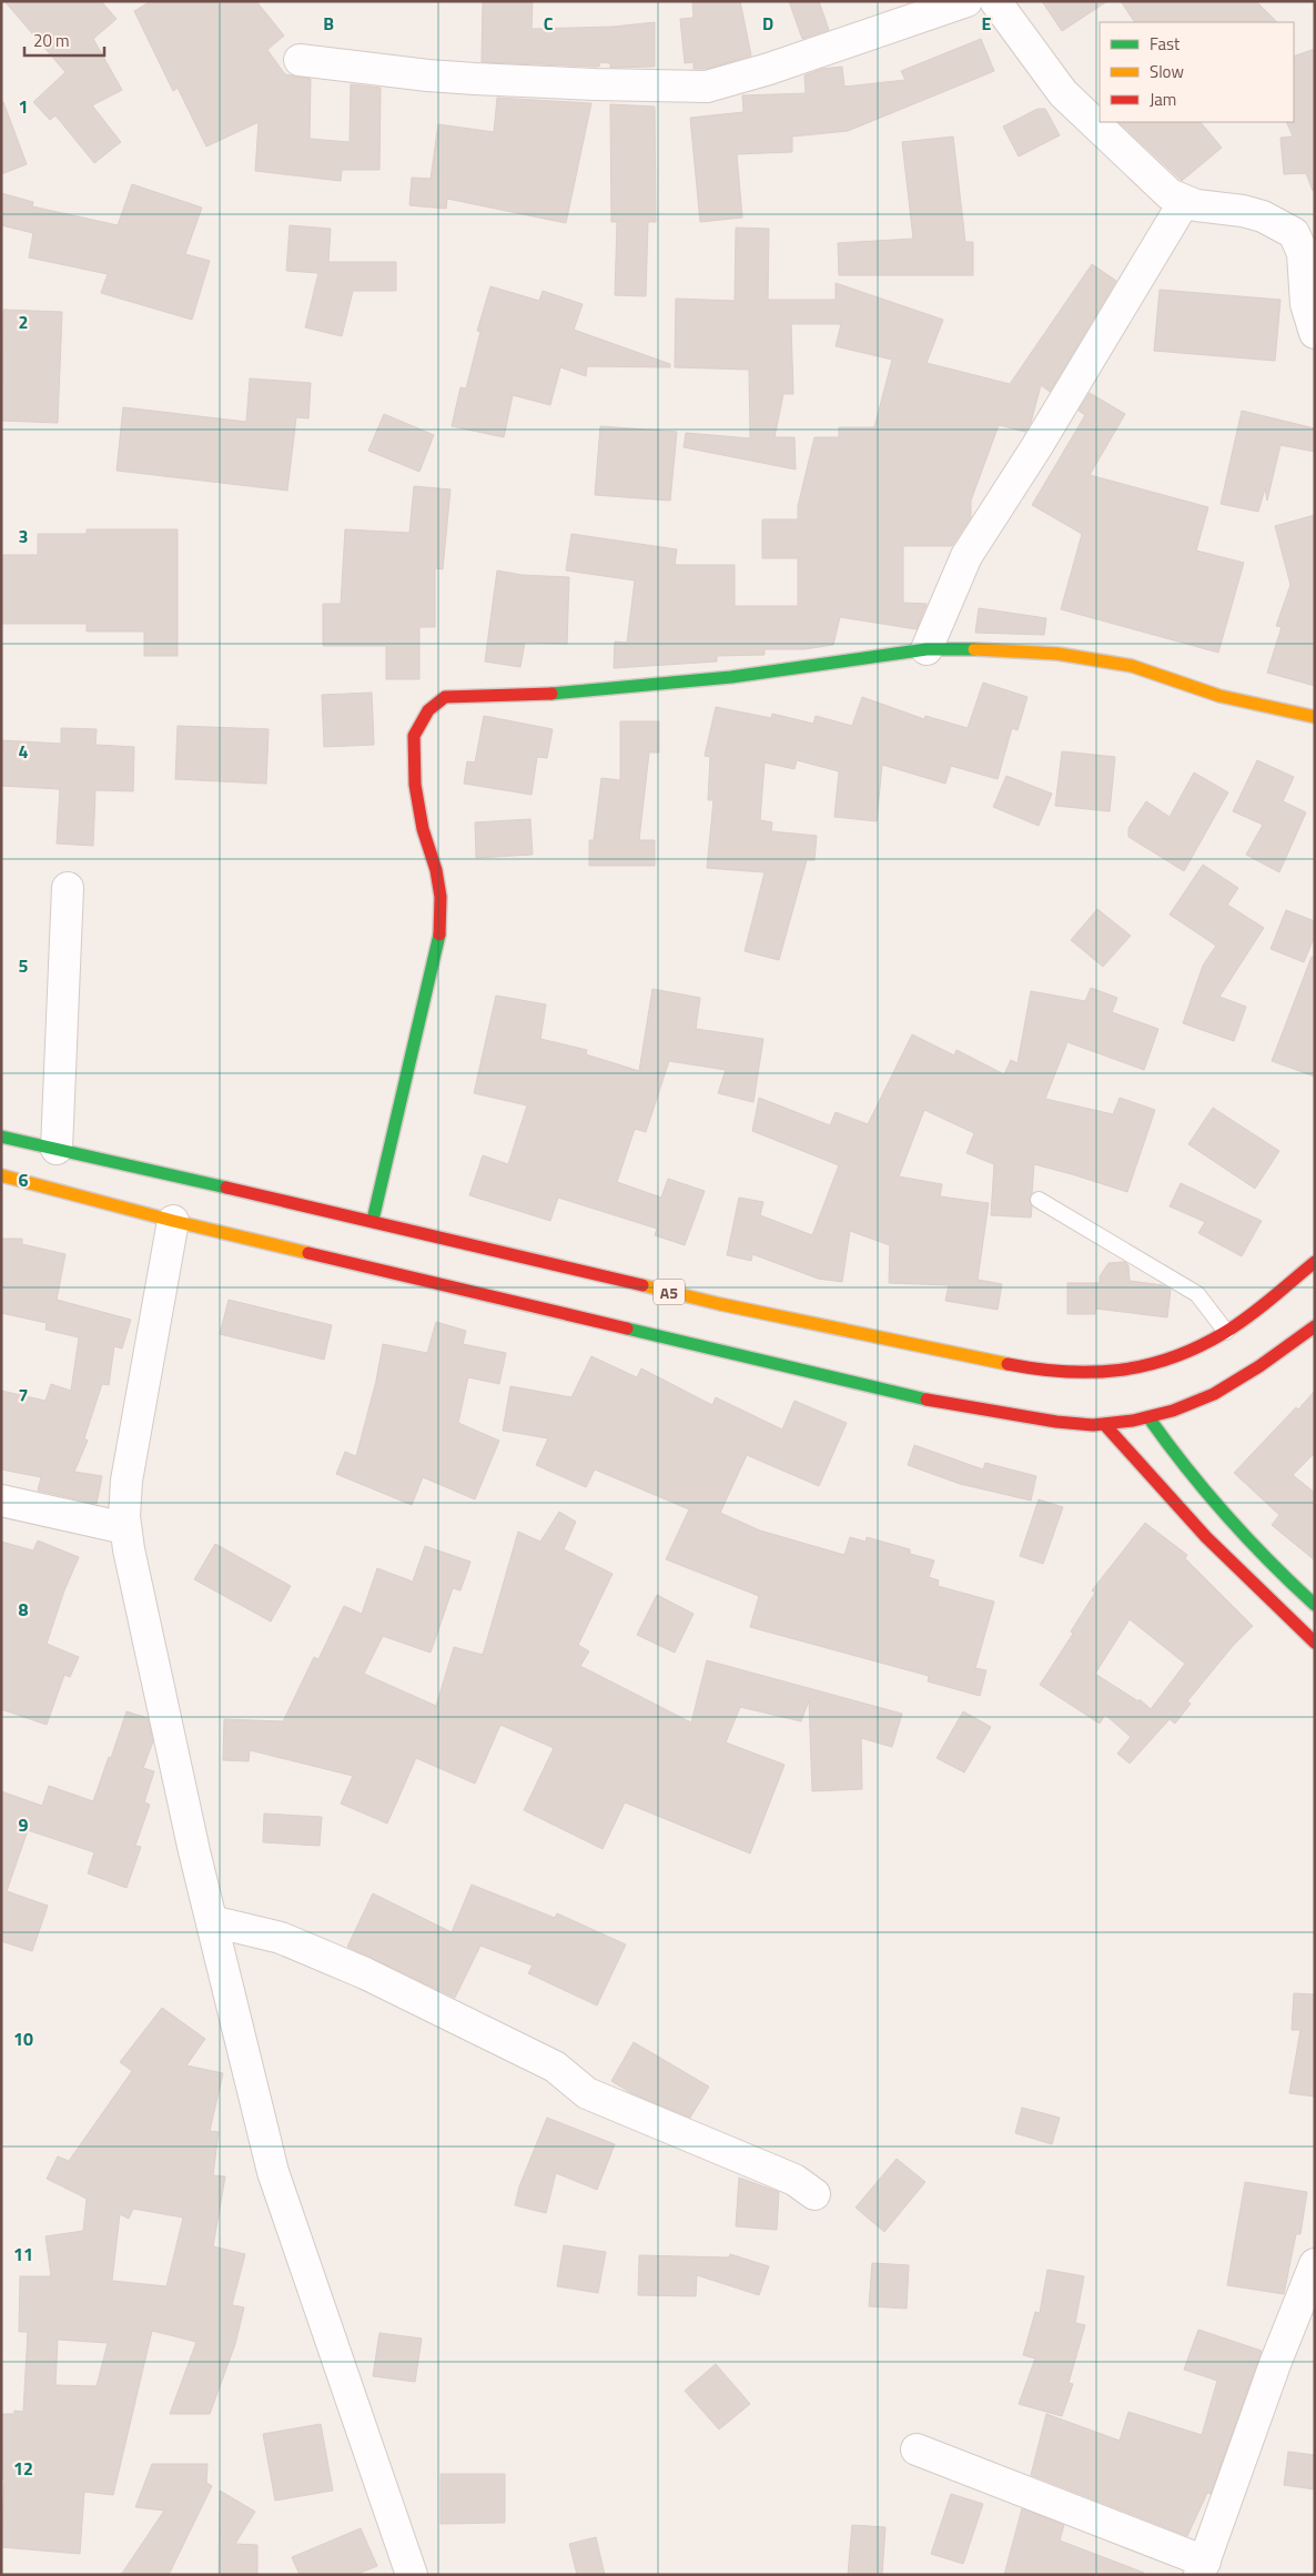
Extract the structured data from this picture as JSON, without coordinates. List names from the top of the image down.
{
  "streets": {
    "main road": ["A5"]
  },
  "legend": ["Fast", "Slow", "Jam"],
  "scale_bar": "20 m",
  "grid": {
    "columns": [
      "B",
      "C",
      "D",
      "E"
    ],
    "rows": [
      "1",
      "2",
      "3",
      "4",
      "5",
      "6",
      "7",
      "8",
      "9",
      "10",
      "11",
      "12"
    ]
  }
}
